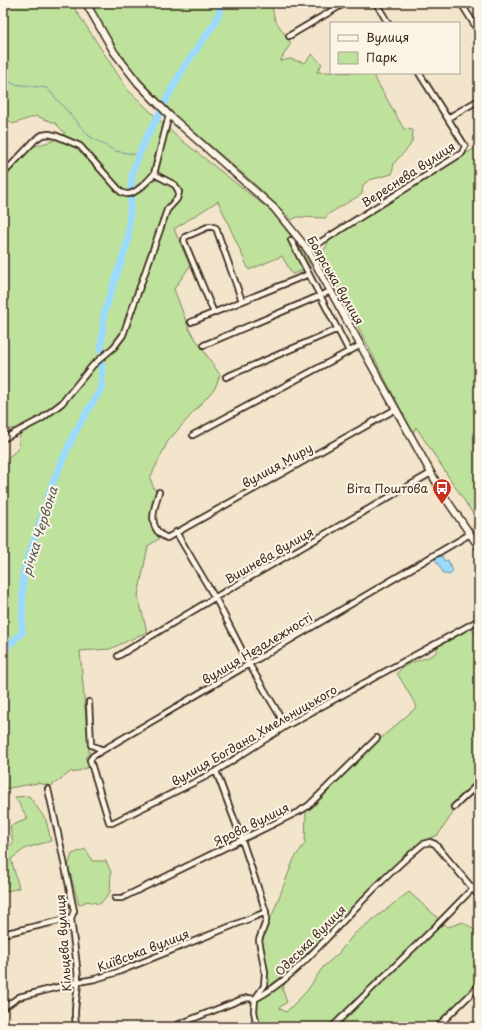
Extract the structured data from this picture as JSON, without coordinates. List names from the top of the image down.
{
  "streets": {
    "street": [
      "Вереснева вулиця",
      "Боярська вулиця",
      "вулиця Миру",
      "Вишнева вулиця",
      "вулиця Незалежності",
      "вулиця Богдана Хмельницького",
      "Ярова вулиця",
      "Одеська вулиця",
      "Кільцева вулиця",
      "Київська вулиця"
    ]
  },
  "crossings": [
    ["Вереснева вулиця", "Боярська вулиця"],
    ["Боярська вулиця", "вулиця Миру"],
    ["Боярська вулиця", "Вишнева вулиця"],
    ["Боярська вулиця", "вулиця Незалежності"],
    ["вулиця Незалежності", "вулиця Богдана Хмельницького"],
    ["Кільцева вулиця", "Київська вулиця"]
  ],
  "water": ["річка Червона"],
  "places": {
    "bus stop": ["Віта Поштова"]
  },
  "legend": ["Вулиця", "Парк"]
}
